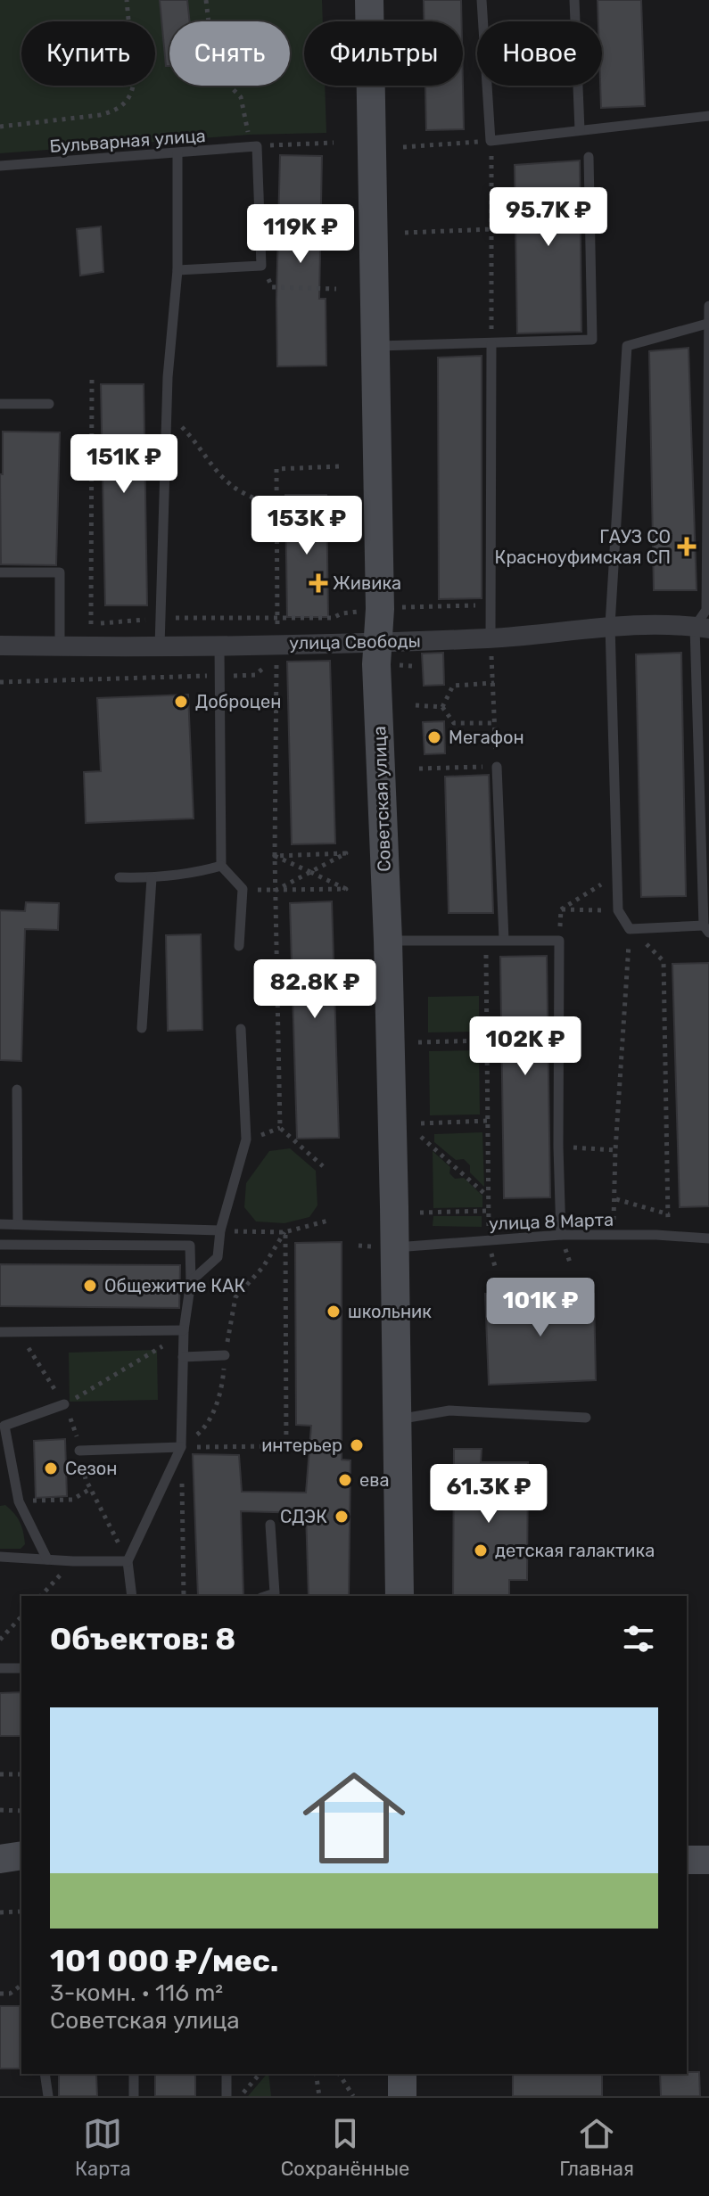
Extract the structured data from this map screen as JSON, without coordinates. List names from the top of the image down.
{
  "streets": {
    "main road": ["Советская улица"],
    "street": ["улица Свободы"],
    "lane": ["Бульварная улица", "улица 8 Марта"]
  },
  "crossings": [
    ["улица Свободы", "Советская улица"],
    ["Советская улица", "улица 8 Марта"]
  ],
  "places": {
    "health": ["ГАУЗ СО Красноуфимская СП", "Живика"],
    "other": [
      "Доброцен",
      "Мегафон",
      "Общежитие КАК",
      "школьник",
      "интерьер",
      "Сезон",
      "ева",
      "СДЭК",
      "детская галактика"
    ]
  },
  "page": {
    "chip": [
      "Купить",
      "Снять",
      "Фильтры",
      "Новое"
    ],
    "price": [
      "95.7K ₽",
      "119K ₽",
      "151K ₽",
      "153K ₽",
      "82.8K ₽",
      "102K ₽",
      "101K ₽",
      "61.3K ₽"
    ],
    "heading": "Объектов: 8",
    "list": [
      {
        "name": "101 000 ₽/мес.",
        "note": "3-комн. · 116 m² · Советская улица"
      }
    ],
    "tabs": ["Карта", "Сохранённые", "Главная"]
  }
}
